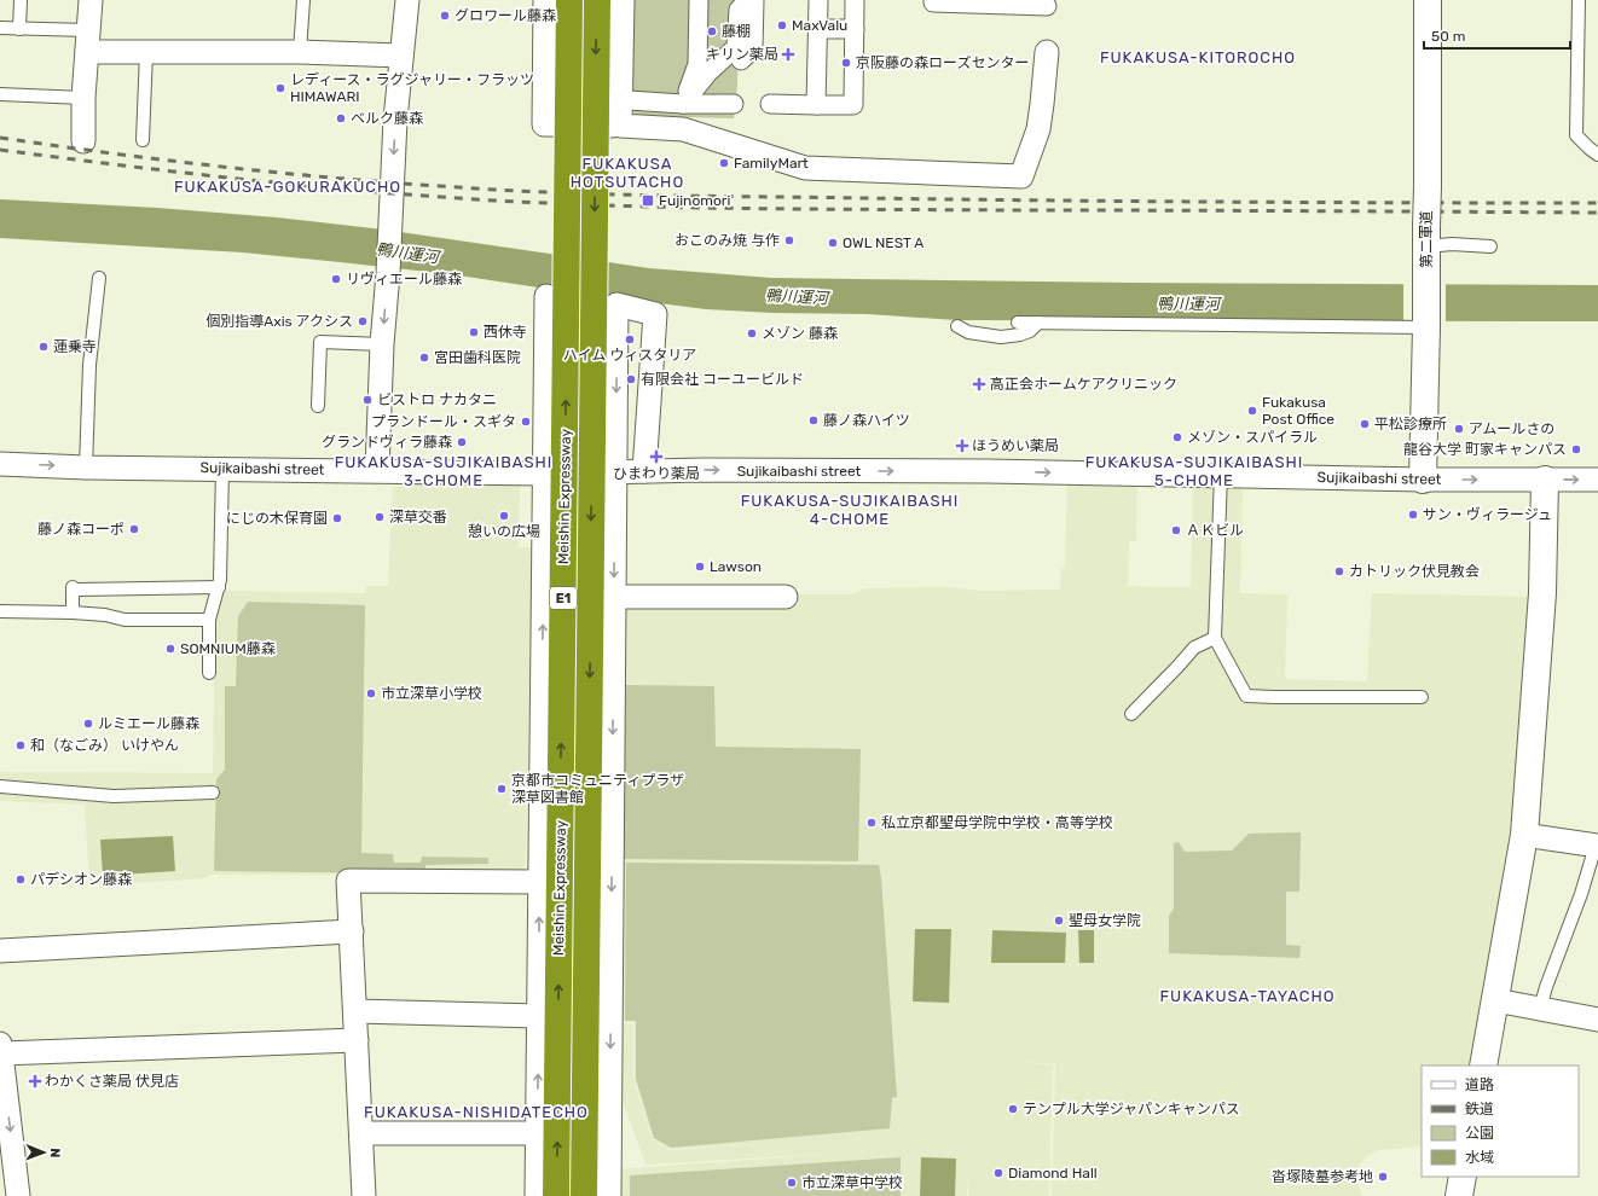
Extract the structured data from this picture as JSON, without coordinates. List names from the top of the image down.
{
  "streets": {
    "highway": ["Meishin Expressway", "E1"],
    "street": ["第二軍道", "Sujikaibashi street"]
  },
  "crossings": [
    ["第二軍道", "Sujikaibashi street"]
  ],
  "one_way": ["Sujikaibashi street"],
  "districts": [
    "FUKAKUSA-KITOROCHO",
    "FUKAKUSA HOTSUTACHO",
    "FUKAKUSA-GOKURAKUCHO",
    "FUKAKUSA-SUJIKAIBASHI 3-CHOME",
    "FUKAKUSA-SUJIKAIBASHI 5-CHOME",
    "FUKAKUSA-SUJIKAIBASHI 4-CHOME",
    "FUKAKUSA-TAYACHO",
    "FUKAKUSA-NISHIDATECHO"
  ],
  "water": ["鴨川運河"],
  "places": {
    "other": [
      "グロワール藤森",
      "MaxValu",
      "藤棚",
      "京阪藤の森ローズセンター",
      "レディース・ラグジャリー・フラッツ HIMAWARI",
      "ベルク藤森",
      "FamilyMart",
      "おこのみ焼 与作",
      "OWL NEST A",
      "リヴィエール藤森",
      "個別指導Axis アクシス",
      "西休寺",
      "メゾン 藤森",
      "ハイム ウィスタリア",
      "蓮乗寺",
      "宮田歯科医院",
      "有限会社 コーユービルド",
      "ビストロ ナカタニ",
      "Fukakusa Post Office",
      "藤ノ森ハイツ",
      "プランドール・スギタ",
      "平松診療所",
      "アムールさの",
      "メゾン・スパイラル",
      "グランドヴィラ藤森",
      "龍谷大学 町家キャンパス",
      "サン・ヴィラージュ",
      "憩いの広場",
      "深草交番",
      "にじの木保育園",
      "藤ノ森コーポ",
      "ＡＫビル",
      "Lawson",
      "カトリック伏見教会",
      "SOMNIUM藤森",
      "市立深草小学校",
      "ルミエール藤森",
      "和（なごみ） いけやん",
      "京都市コミュニティプラザ 深草図書館",
      "私立京都聖母学院中学校・高等学校",
      "パデシオン藤森",
      "聖母女学院",
      "テンプル大学ジャパンキャンパス",
      "Diamond Hall",
      "沓塚陵墓参考地",
      "市立深草中学校"
    ],
    "health": [
      "キリン薬局",
      "高正会ホームケアクリニック",
      "ほうめい薬局",
      "ひまわり薬局",
      "わかくさ薬局 伏見店"
    ],
    "transit": ["Fujinomori"]
  },
  "legend": [
    "道路",
    "鉄道",
    "公園",
    "水域"
  ],
  "scale_bar": "50 m",
  "north": "right"
}
